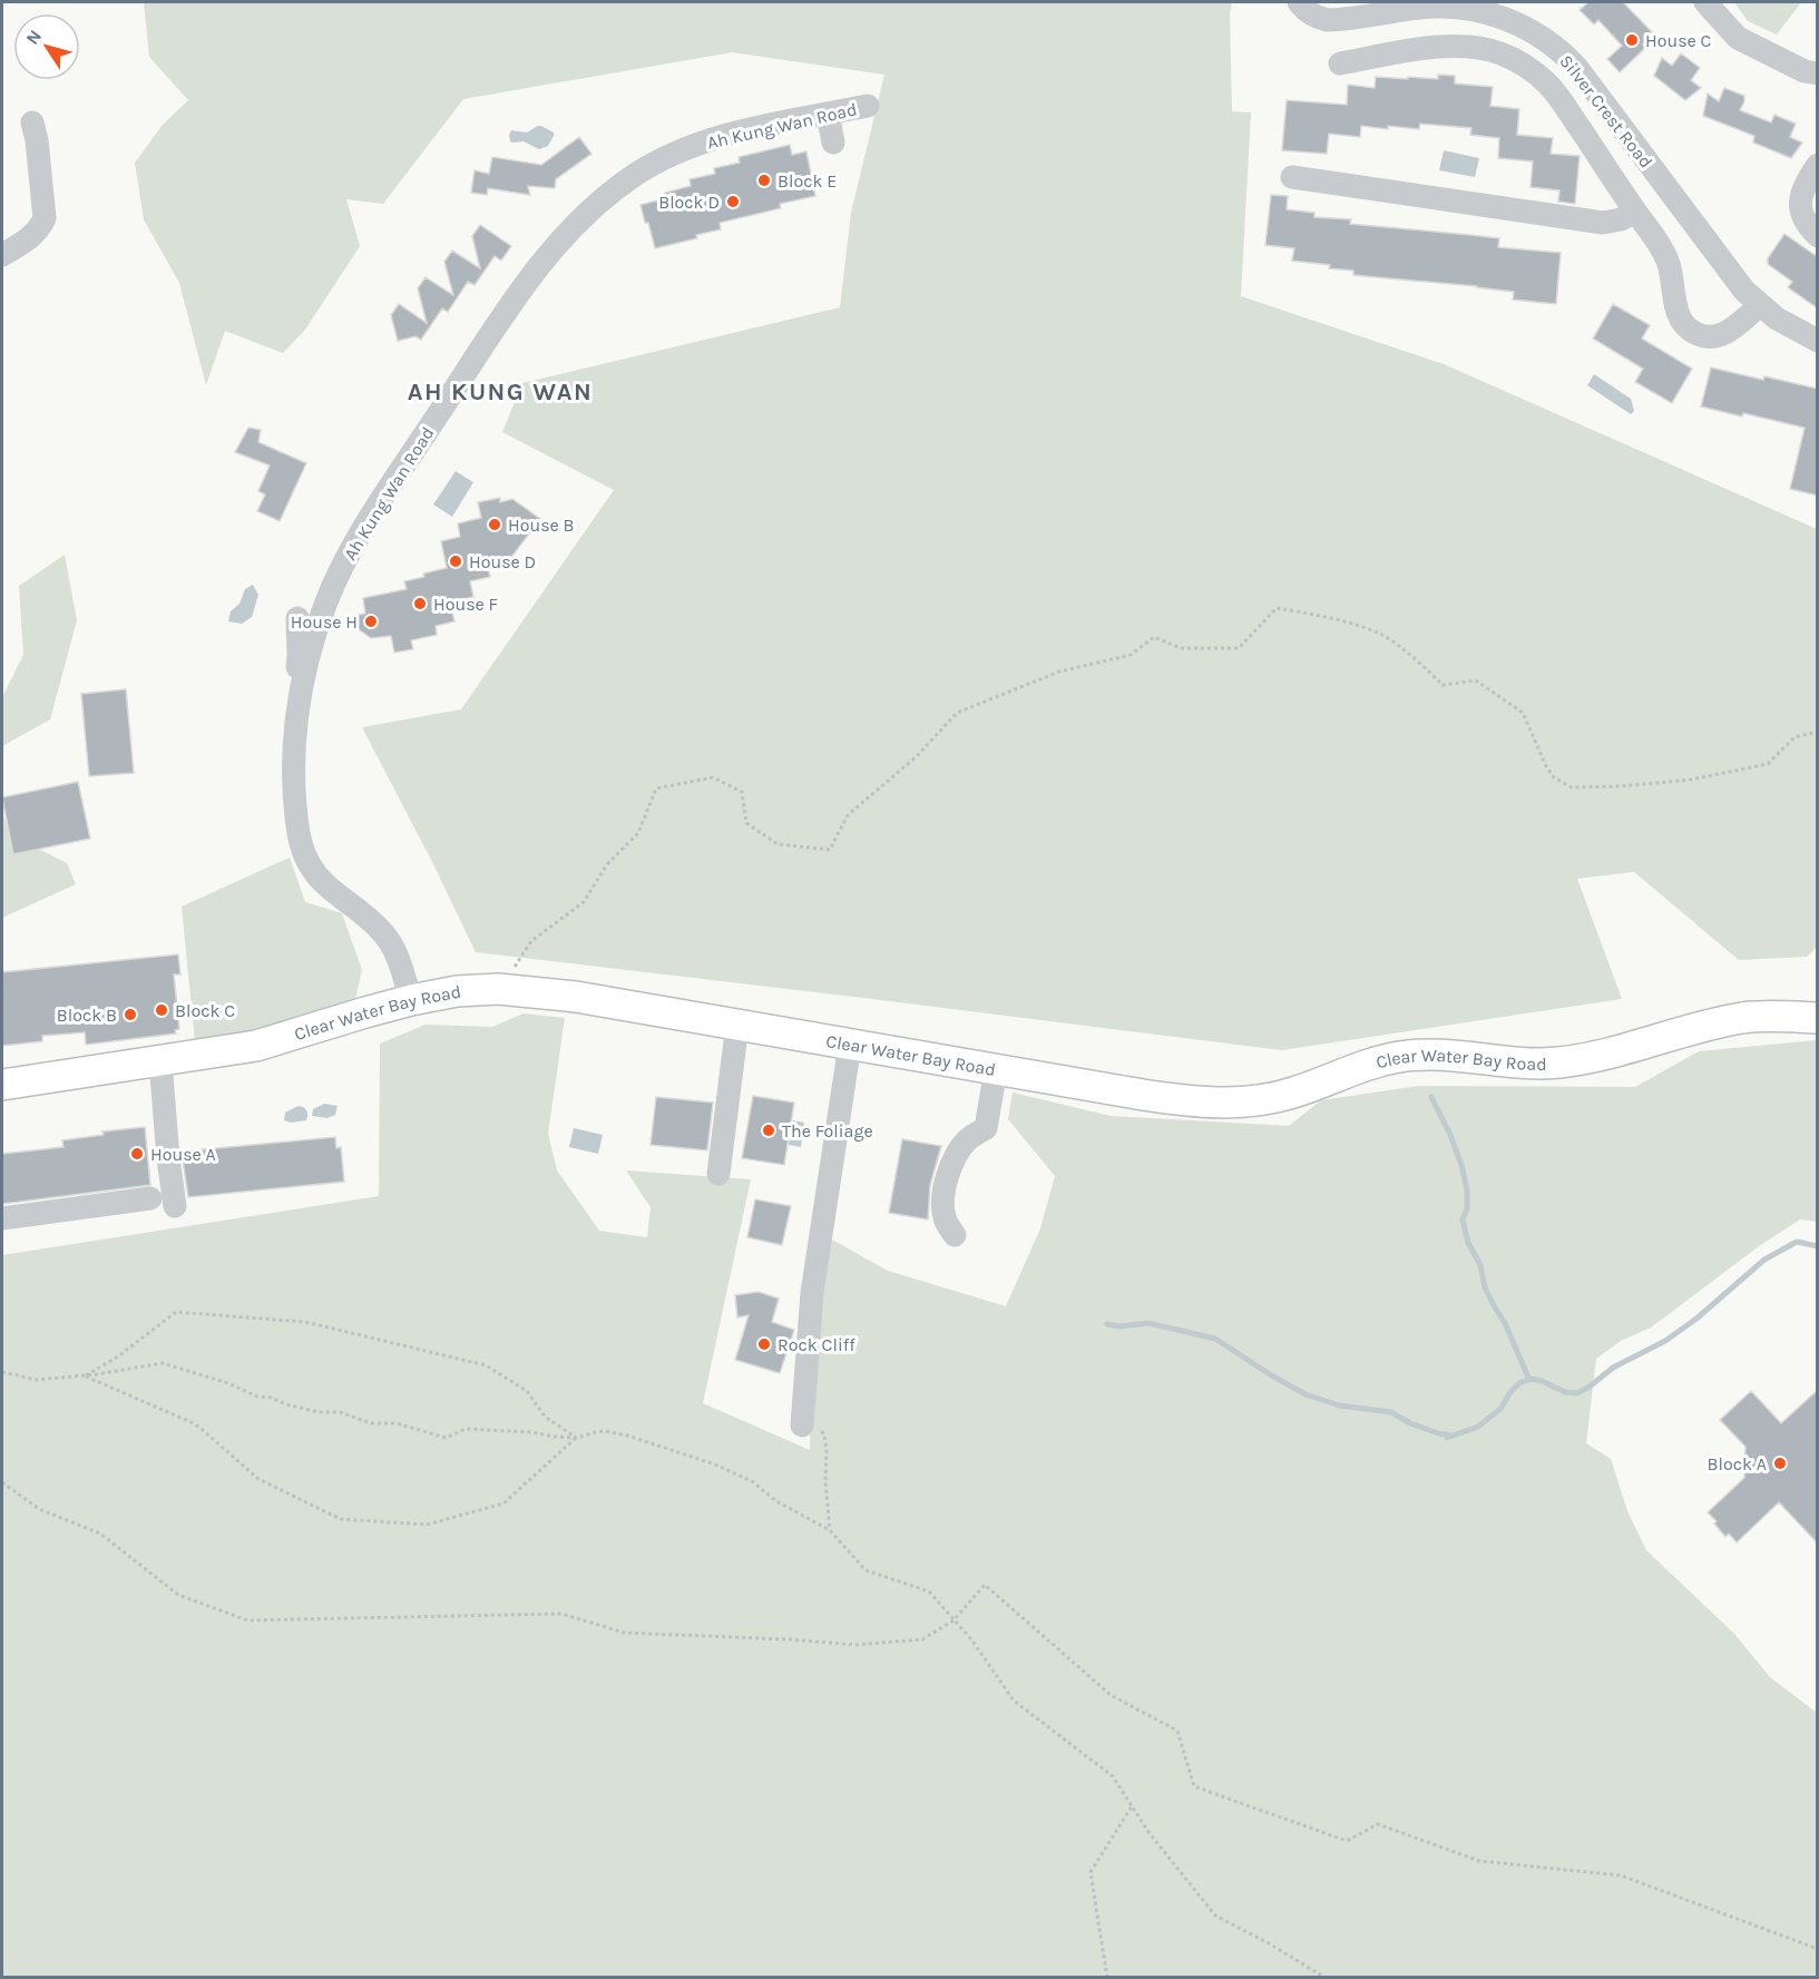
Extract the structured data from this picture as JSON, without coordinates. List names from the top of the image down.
{
  "streets": {
    "main road": ["Clear Water Bay Road"],
    "street": ["Silver Crest Road", "Ah Kung Wan Road"]
  },
  "crossings": [
    ["Ah Kung Wan Road", "Clear Water Bay Road"]
  ],
  "districts": ["AH KUNG WAN"],
  "places": [
    "House C",
    "Block E",
    "Block D",
    "House B",
    "House D",
    "House F",
    "House H",
    "Block C",
    "Block B",
    "The Foliage",
    "House A",
    "Rock Cliff",
    "Block A"
  ],
  "north": "top left"
}
